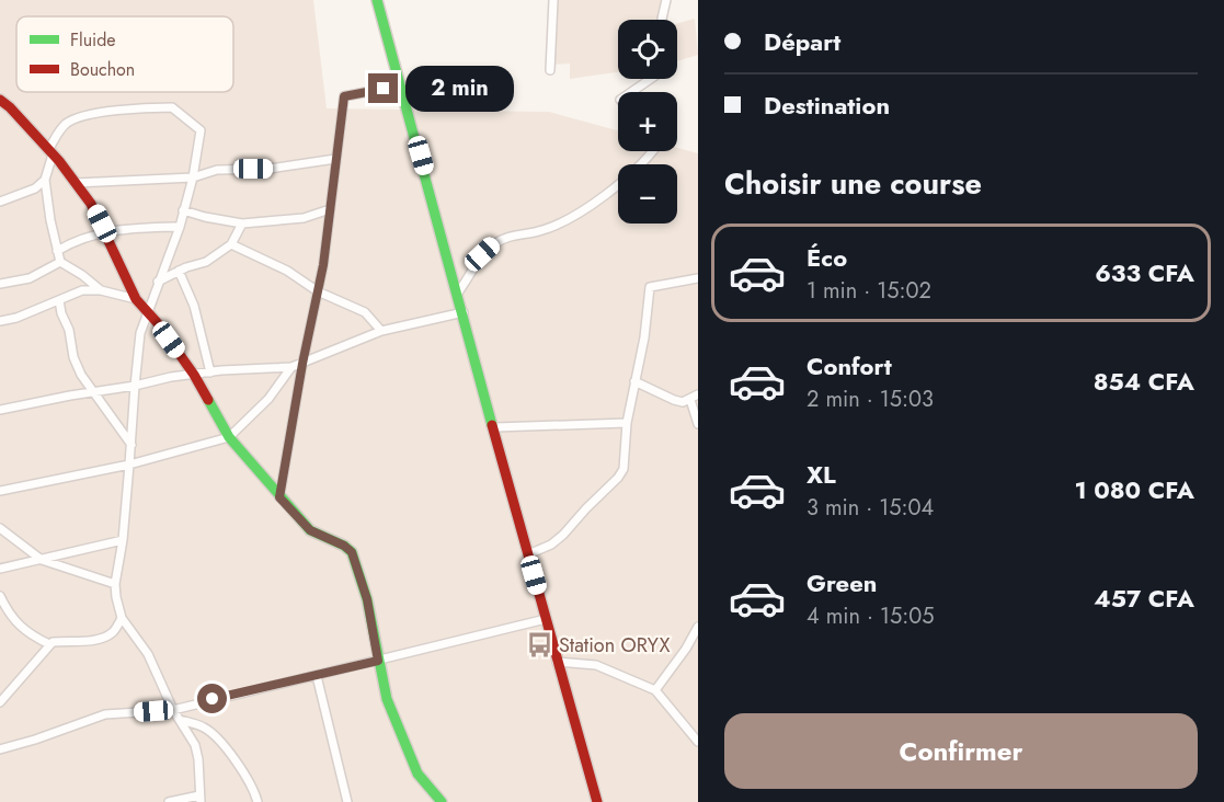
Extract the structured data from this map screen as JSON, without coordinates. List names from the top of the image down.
{
  "places": {
    "bus stop": ["Station ORYX"]
  },
  "legend": ["Fluide", "Bouchon"],
  "page": {
    "banner": ["Départ", "Destination"],
    "map_buttons": ["+", "−"],
    "bubble": "2 min",
    "heading": "Choisir une course",
    "list": [
      {
        "name": "Éco",
        "note": "1 min · 15:02",
        "value": "633 CFA"
      },
      {
        "name": "Confort",
        "note": "2 min · 15:03",
        "value": "854 CFA"
      },
      {
        "name": "XL",
        "note": "3 min · 15:04",
        "value": "1 080 CFA"
      },
      {
        "name": "Green",
        "note": "4 min · 15:05",
        "value": "457 CFA"
      }
    ],
    "buttons": "Confirmer"
  }
}
